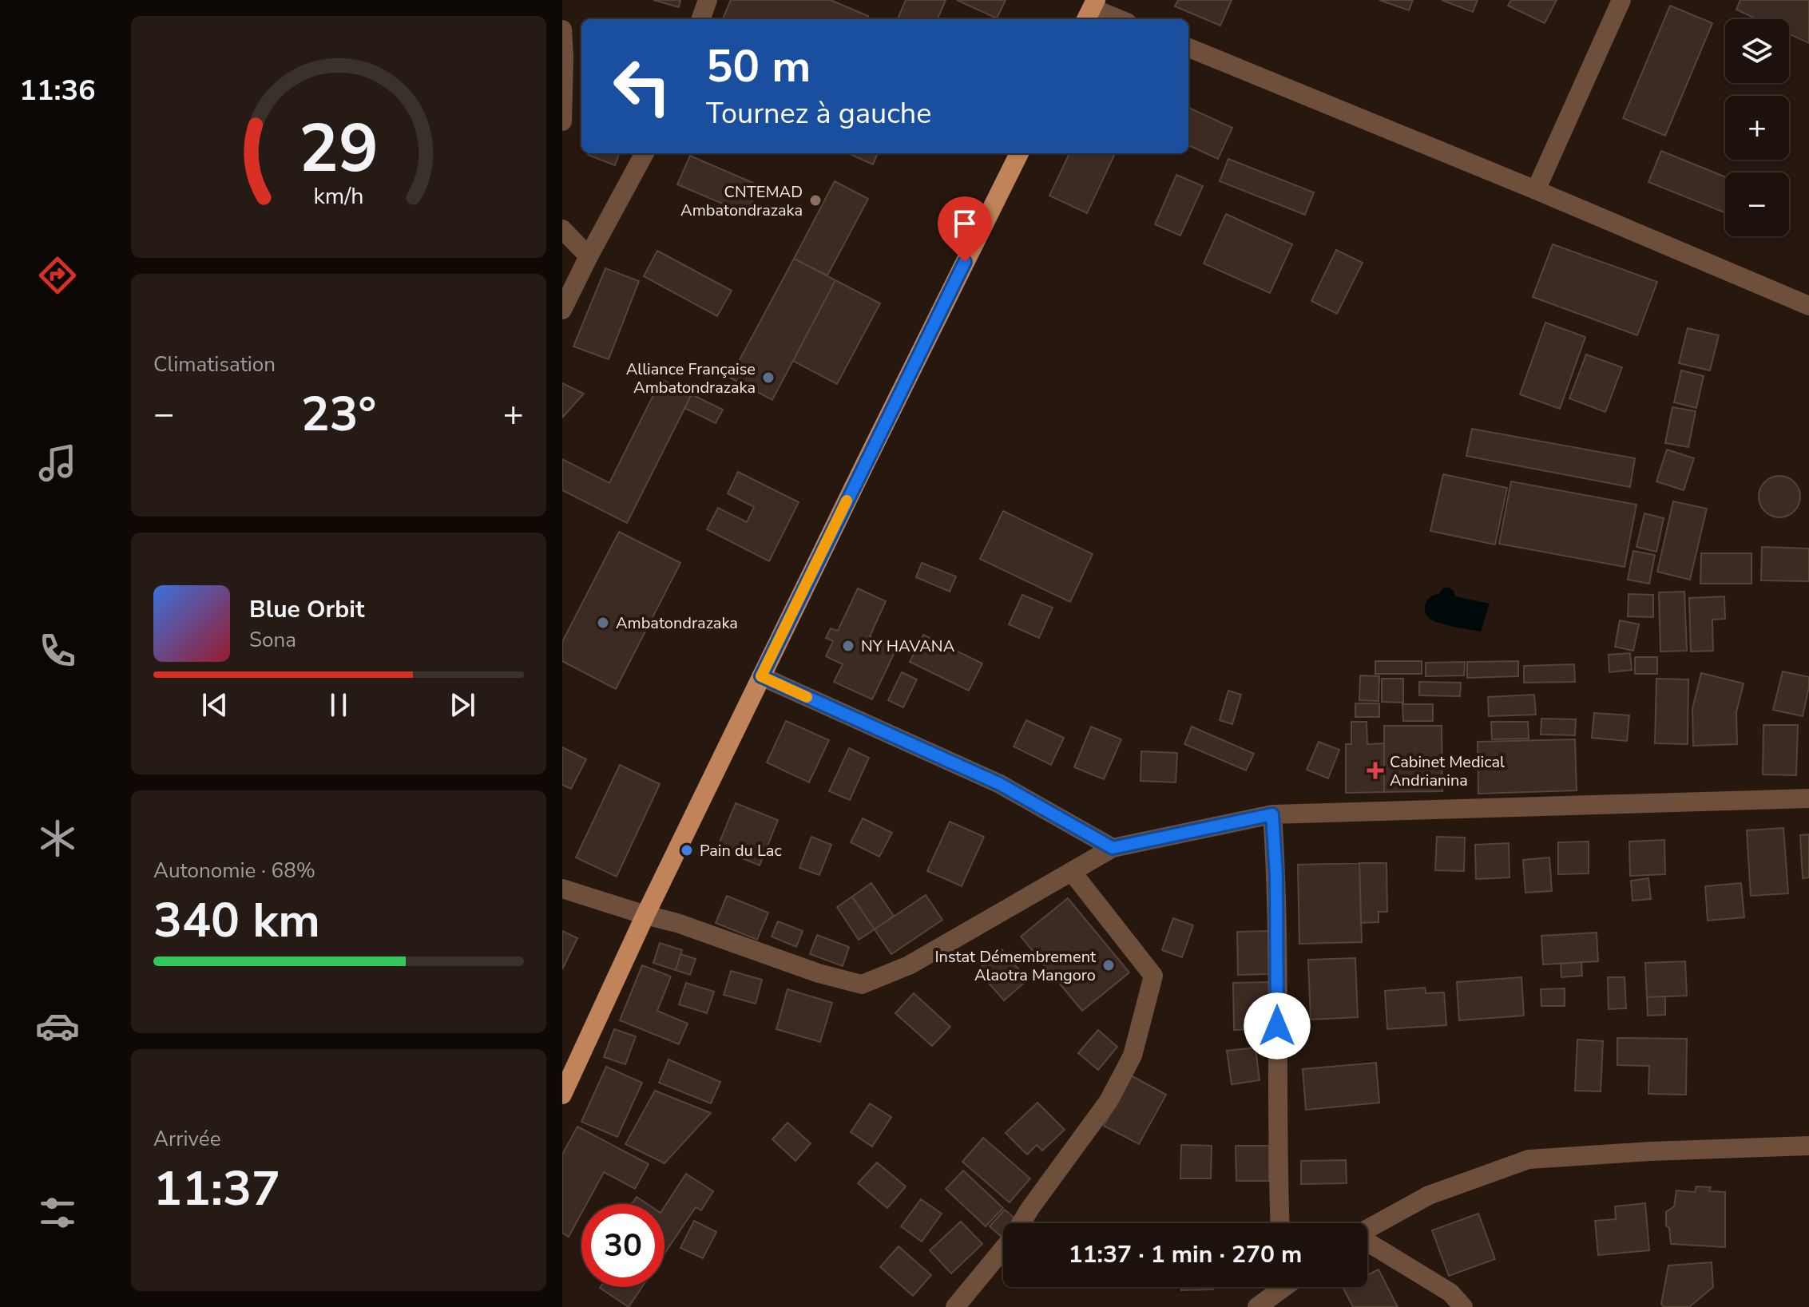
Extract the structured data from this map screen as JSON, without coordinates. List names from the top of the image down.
{
  "places": {
    "other": [
      "CNTEMAD Ambatondrazaka",
      "Alliance Française Ambatondrazaka",
      "Ambatondrazaka",
      "NY HAVANA",
      "Pain du Lac",
      "Instat Démembrement Alaotra Mangoro"
    ],
    "health": ["Cabinet Medical Andrianina"]
  },
  "page": {
    "tabs": "11:36",
    "map_buttons": ["+", "−"],
    "turn": ["50 m", "Tournez à gauche"],
    "tile": [
      "Climatisation",
      ["Autonomie · 68%", "340 km"],
      ["Arrivée", "11:37"]
    ],
    "heat": ["−", "23°", "+"],
    "song": ["Blue Orbit", "Sona"],
    "limit": "30",
    "trip": "11:37 · 1 min · 270 m",
    "gauge": ["29", "km/h"]
  }
}
